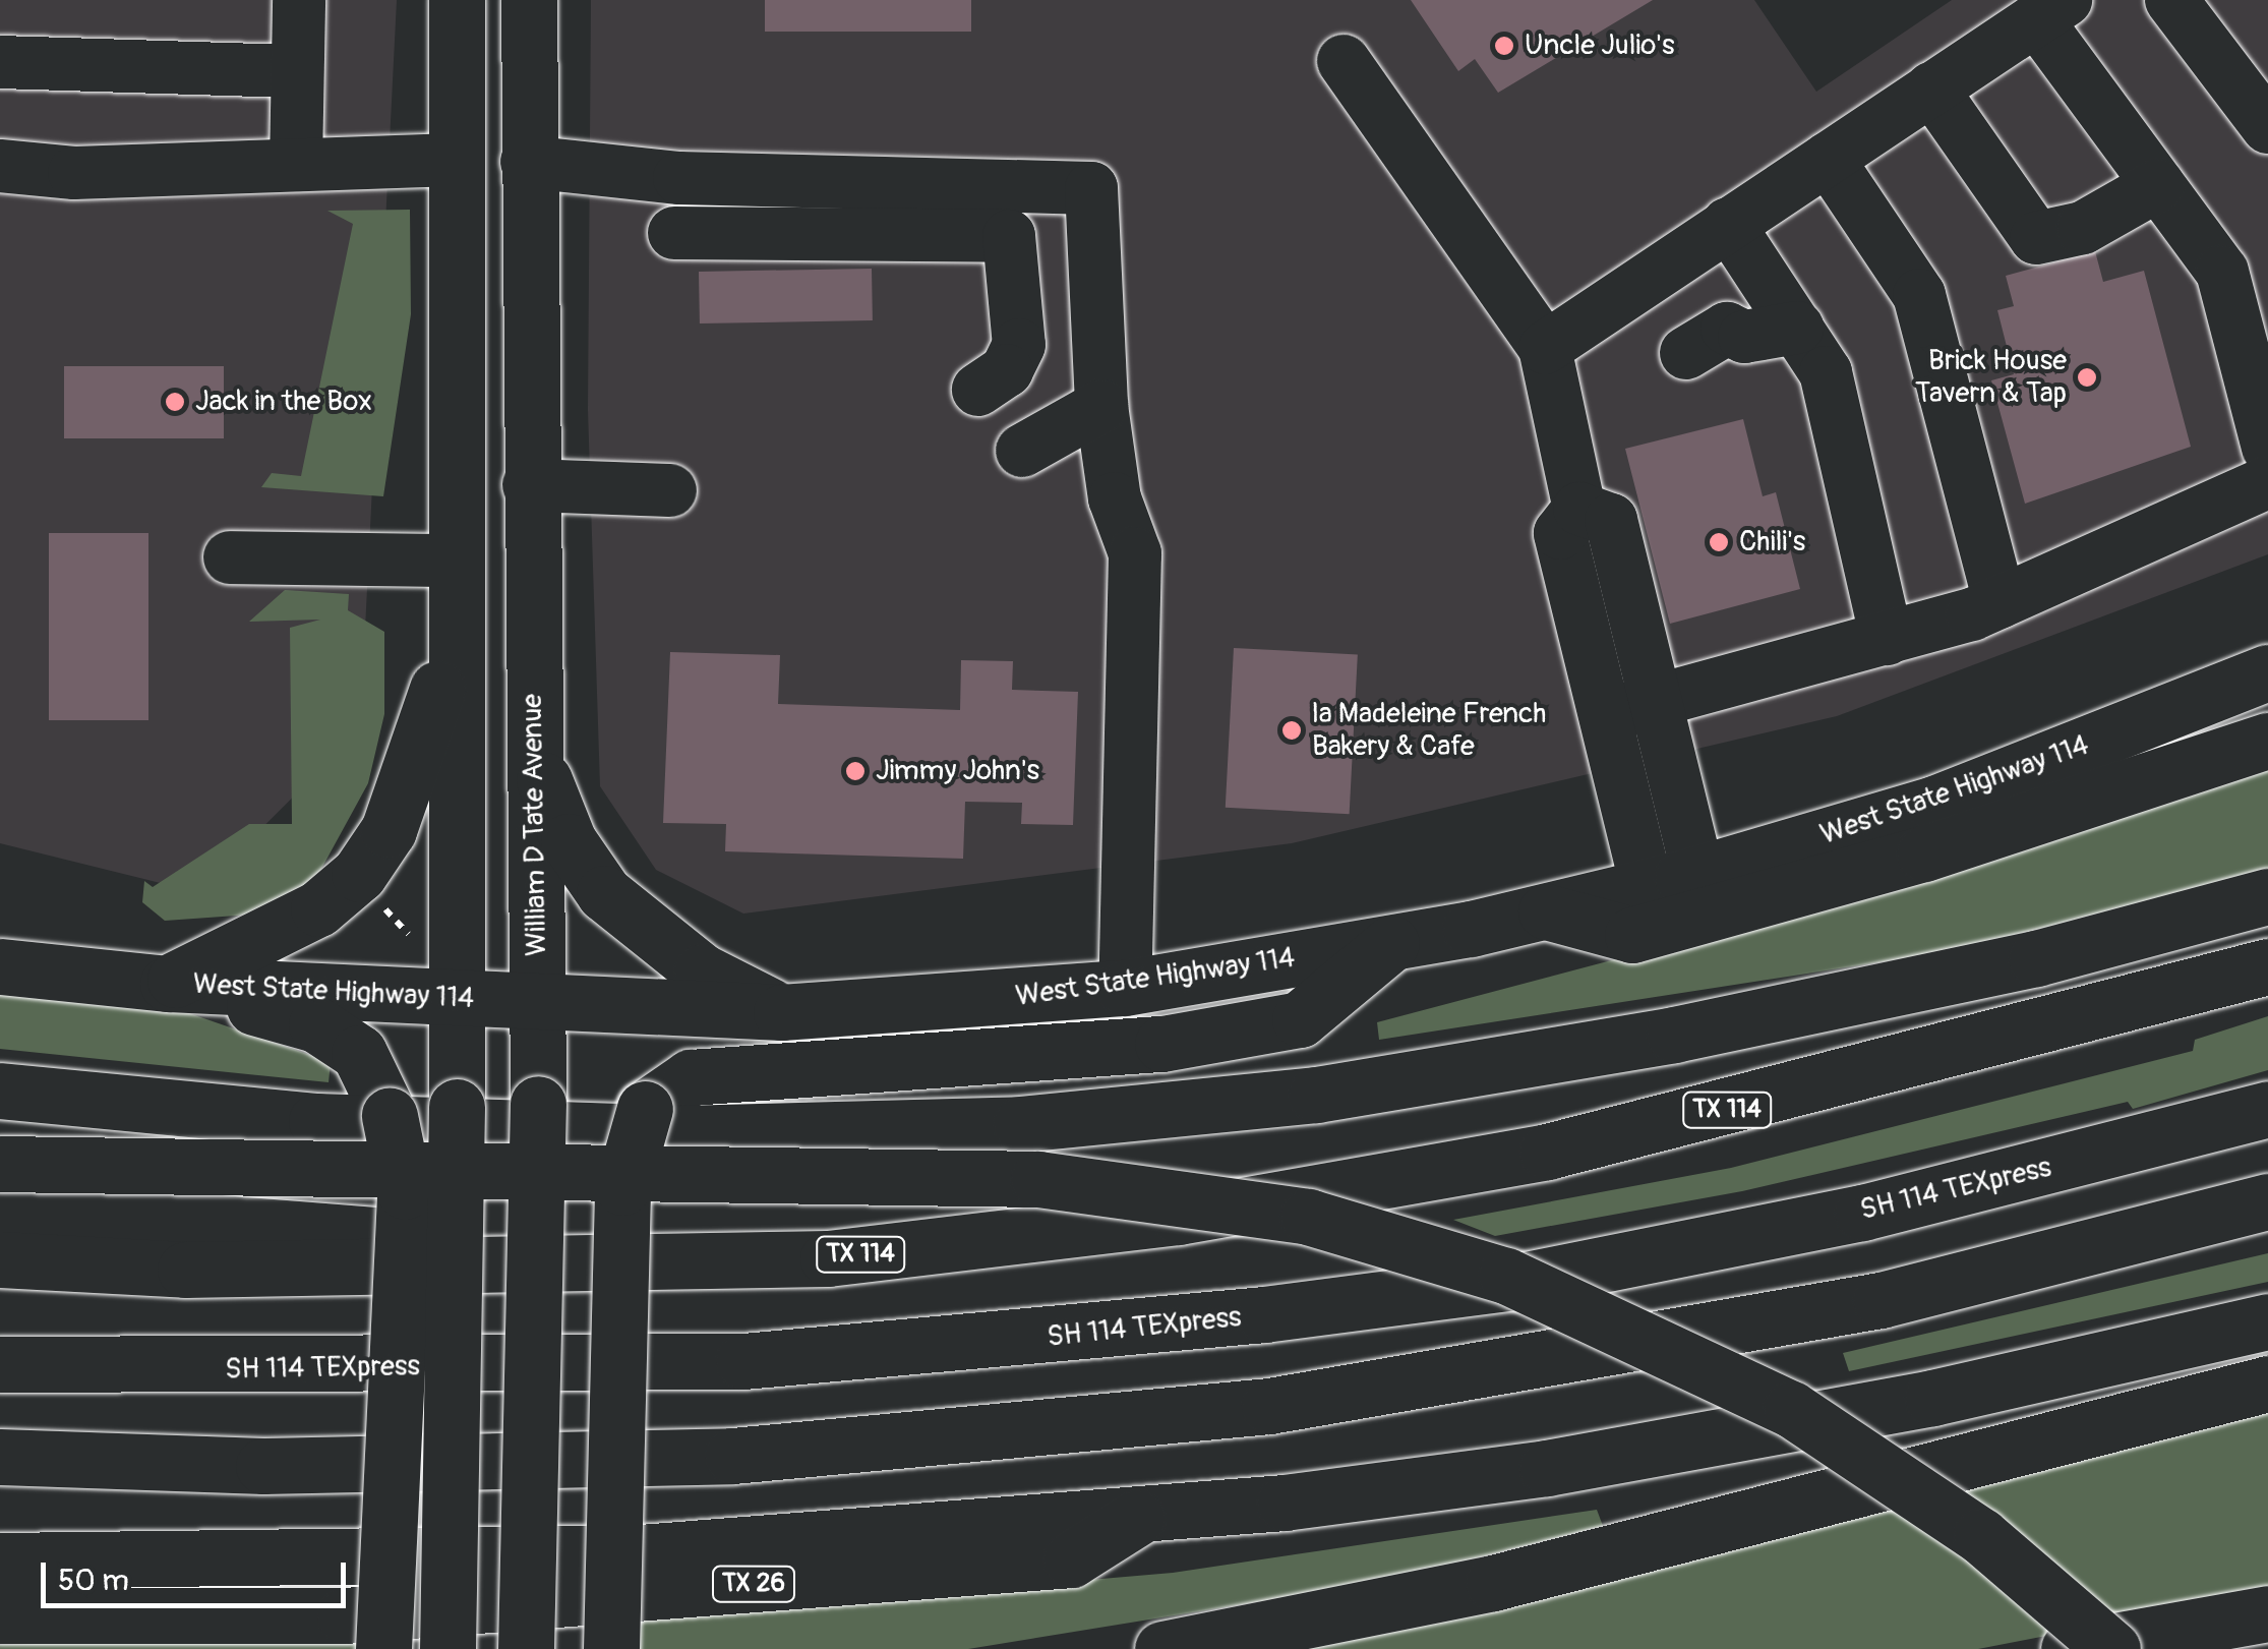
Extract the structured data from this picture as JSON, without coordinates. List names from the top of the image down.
{
  "streets": {
    "main road": [
      "West State Highway 114",
      "William D Tate Avenue",
      "TX 114",
      "SH 114 TEXpress",
      "TX 26"
    ]
  },
  "crossings": [
    ["West State Highway 114", "William D Tate Avenue"]
  ],
  "places": [
    "Uncle Julio's",
    "Brick House Tavern & Tap",
    "Jack in the Box",
    "Chili's",
    "la Madeleine French Bakery & Cafe",
    "Jimmy John's"
  ],
  "scale_bar": "50 m"
}
